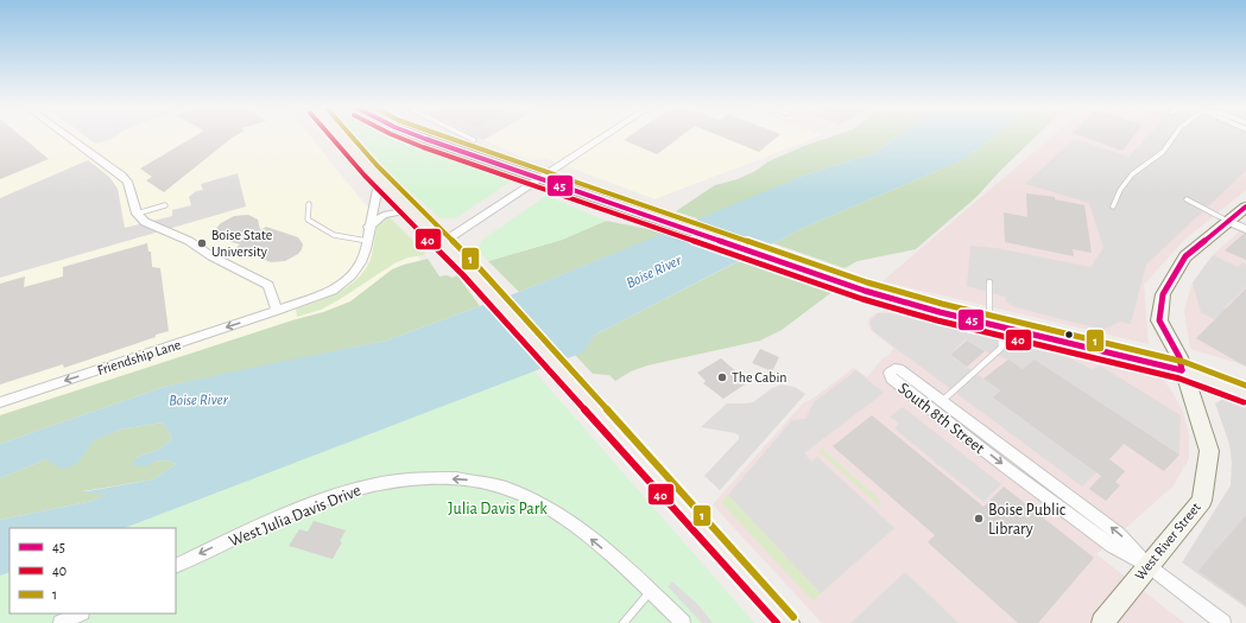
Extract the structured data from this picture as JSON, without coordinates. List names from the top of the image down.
{
  "streets": {
    "main road": ["West River Street"],
    "street": ["Friendship Lane", "South 8th Street", "West Julia Davis Drive"]
  },
  "crossings": [
    ["South 8th Street", "West River Street"]
  ],
  "one_way": ["Friendship Lane", "West Julia Davis Drive"],
  "water": ["Boise River"],
  "parks": ["Julia Davis Park"],
  "places": ["Boise State University", "The Cabin", "Boise Public Library"],
  "lines": ["transit line 45", "transit line 40", "transit line 1"],
  "legend": ["45", "40", "1"]
}
